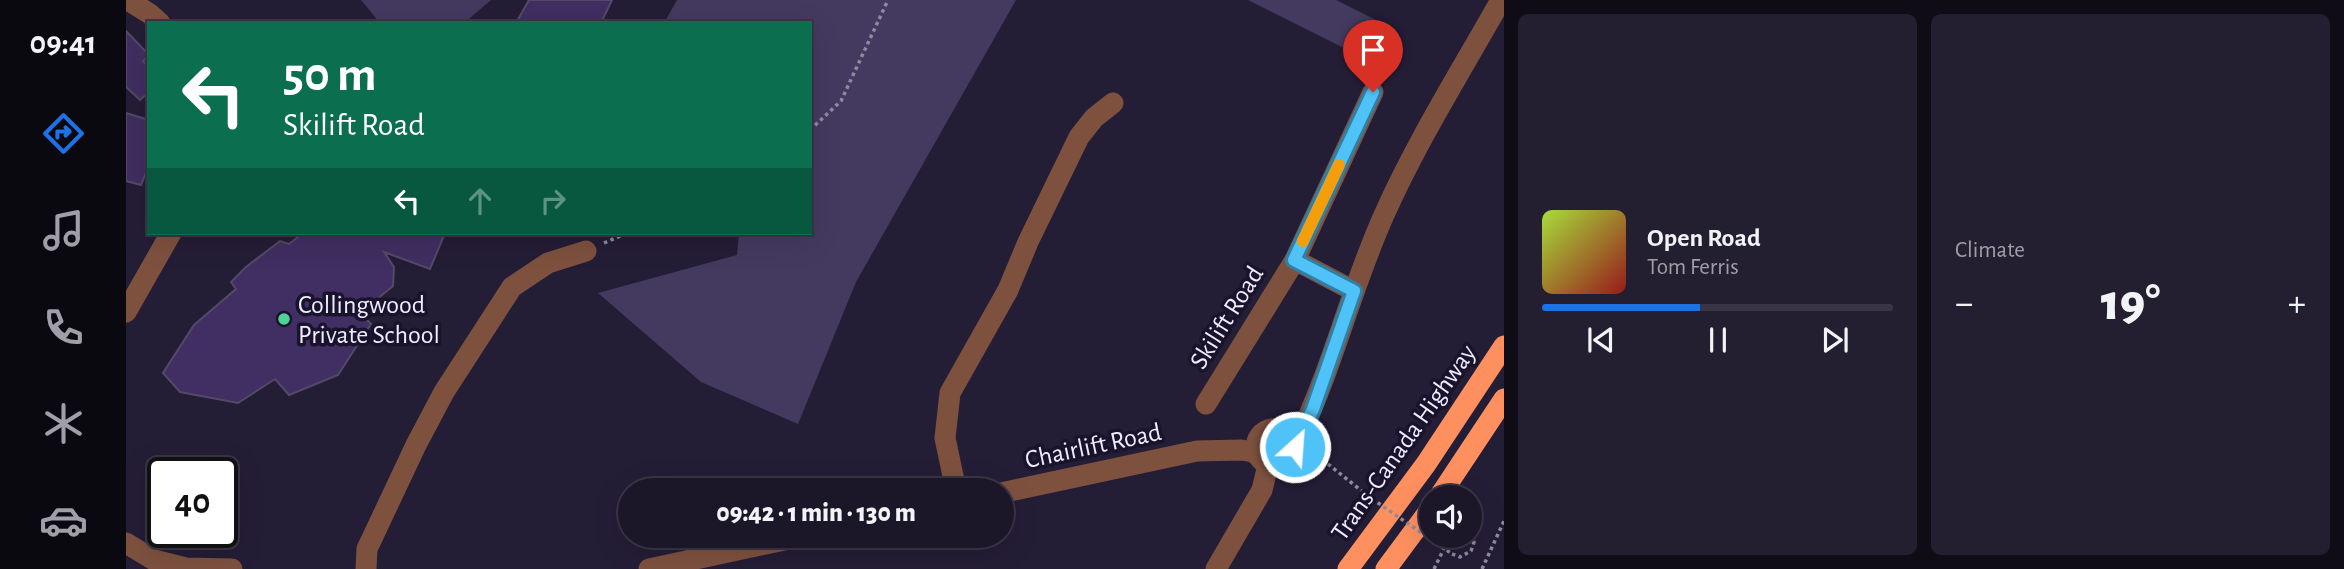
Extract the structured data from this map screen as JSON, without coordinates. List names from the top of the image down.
{
  "streets": {
    "highway": ["Trans-Canada Highway"],
    "street": ["Skilift Road", "Chairlift Road"]
  },
  "places": ["Collingwood Private School"],
  "page": {
    "tabs": "09:41",
    "tile": "Climate",
    "turn": ["50 m", "Skilift Road"],
    "song": ["Open Road", "Tom Ferris"],
    "heat": ["−", "19°", "+"],
    "limit": "40",
    "trip": "09:42 · 1 min · 130 m"
  }
}
